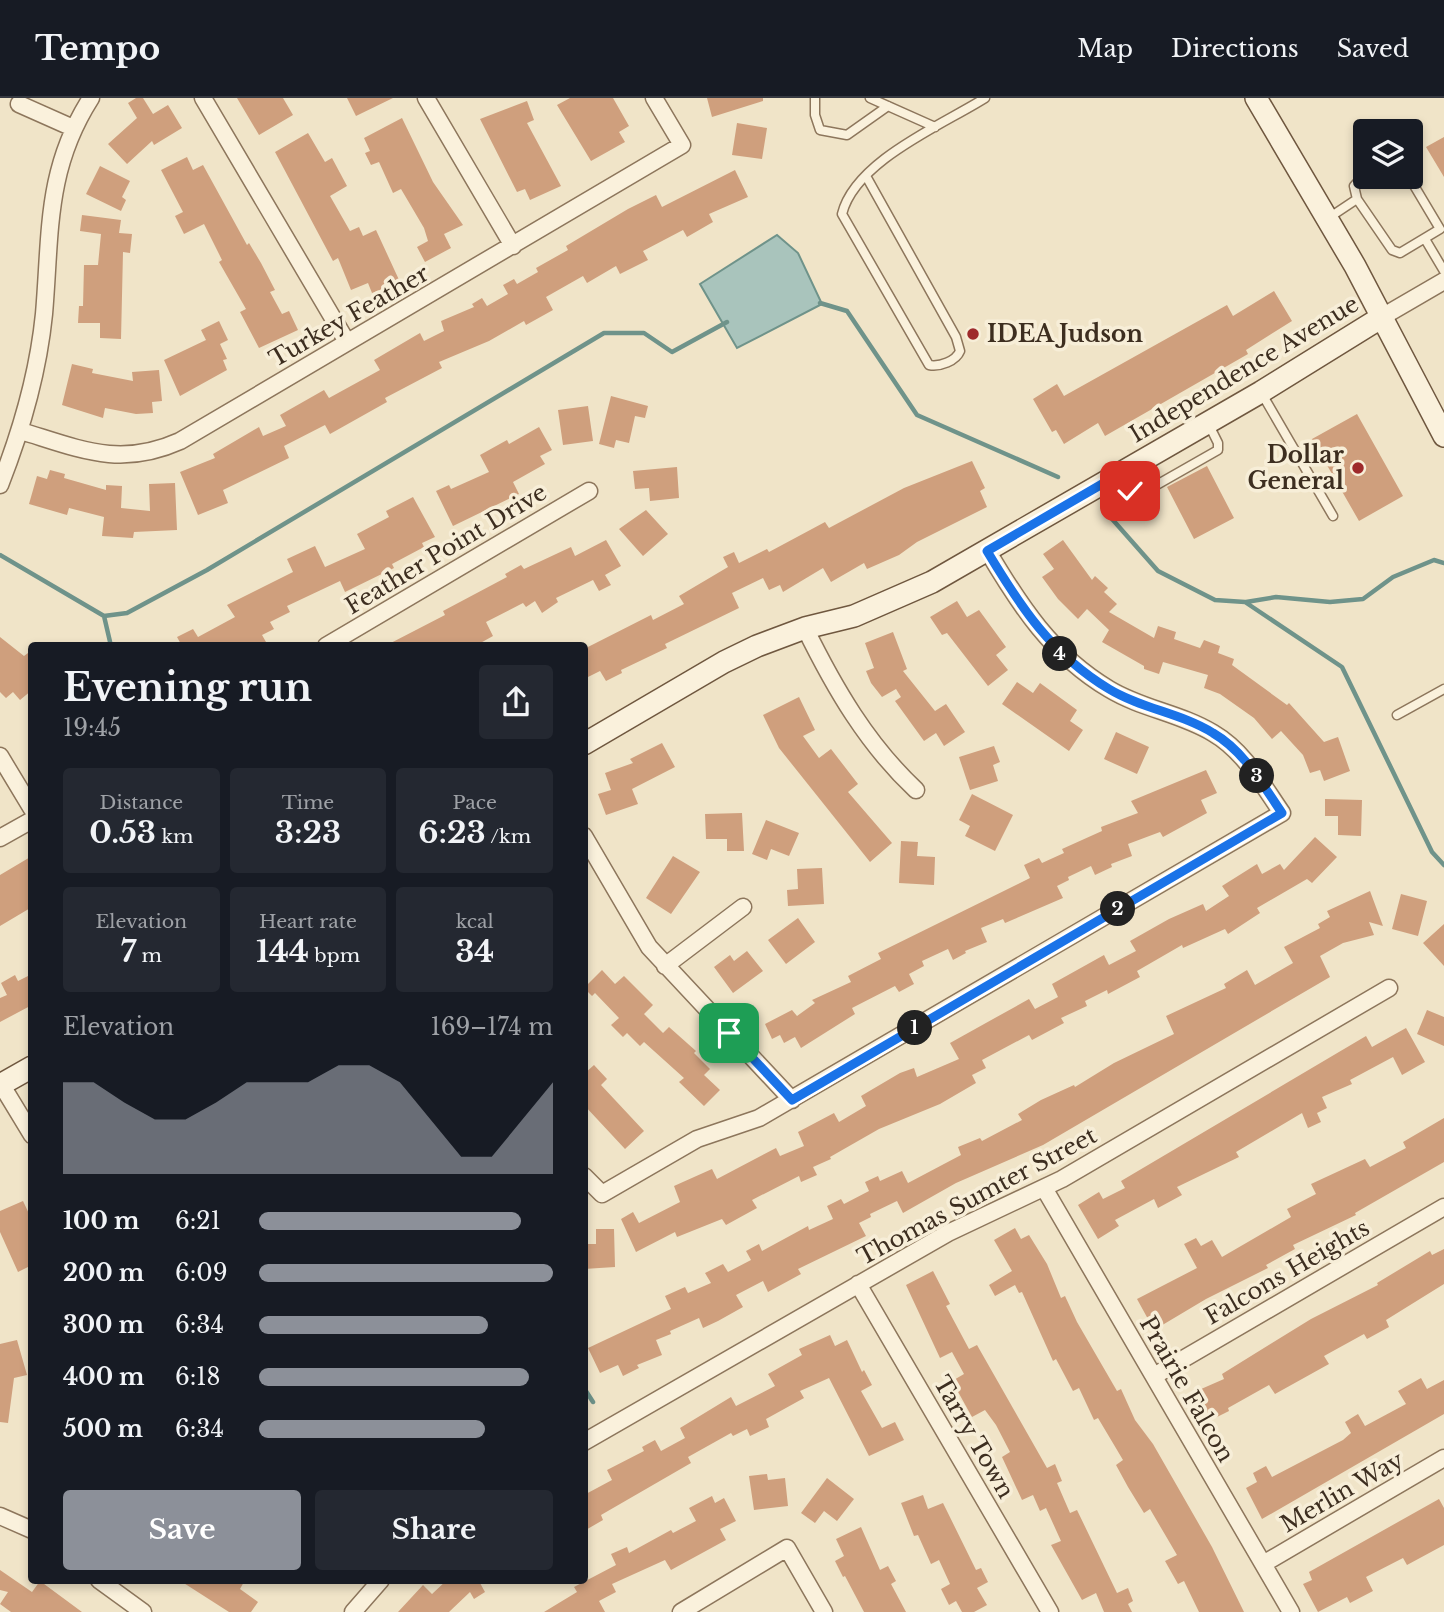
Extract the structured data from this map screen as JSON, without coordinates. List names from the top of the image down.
{
  "streets": {
    "street": [
      "Turkey Feather",
      "Independence Avenue",
      "Feather Point Drive",
      "Thomas Sumter Street",
      "Falcons Heights",
      "Prairie Falcon",
      "Tarry Town",
      "Merlin Way"
    ]
  },
  "crossings": [
    ["Thomas Sumter Street", "Prairie Falcon"],
    ["Thomas Sumter Street", "Tarry Town"],
    ["Falcons Heights", "Prairie Falcon"],
    ["Prairie Falcon", "Merlin Way"]
  ],
  "places": ["IDEA Judson", "Dollar General"],
  "page": {
    "header": "Tempo",
    "nav": ["Map", "Directions", "Saved"],
    "pins": [
      "4",
      "3",
      "2",
      "1"
    ],
    "heading": ["Evening run", "19:45"],
    "stats": [
      ["Distance", "0.53 km"],
      ["Time", "3:23"],
      ["Pace", "6:23 /km"],
      ["Elevation", "7 m"],
      ["Heart rate", "144 bpm"],
      ["kcal", "34"]
    ],
    "chart": ["Elevation", "169–174 m"],
    "list": [
      {
        "name": "100 m",
        "note": "6:21"
      },
      {
        "name": "200 m",
        "note": "6:09"
      },
      {
        "name": "300 m",
        "note": "6:34"
      },
      {
        "name": "400 m",
        "note": "6:18"
      },
      {
        "name": "500 m",
        "note": "6:34"
      }
    ],
    "buttons": ["Save", "Share"]
  }
}
